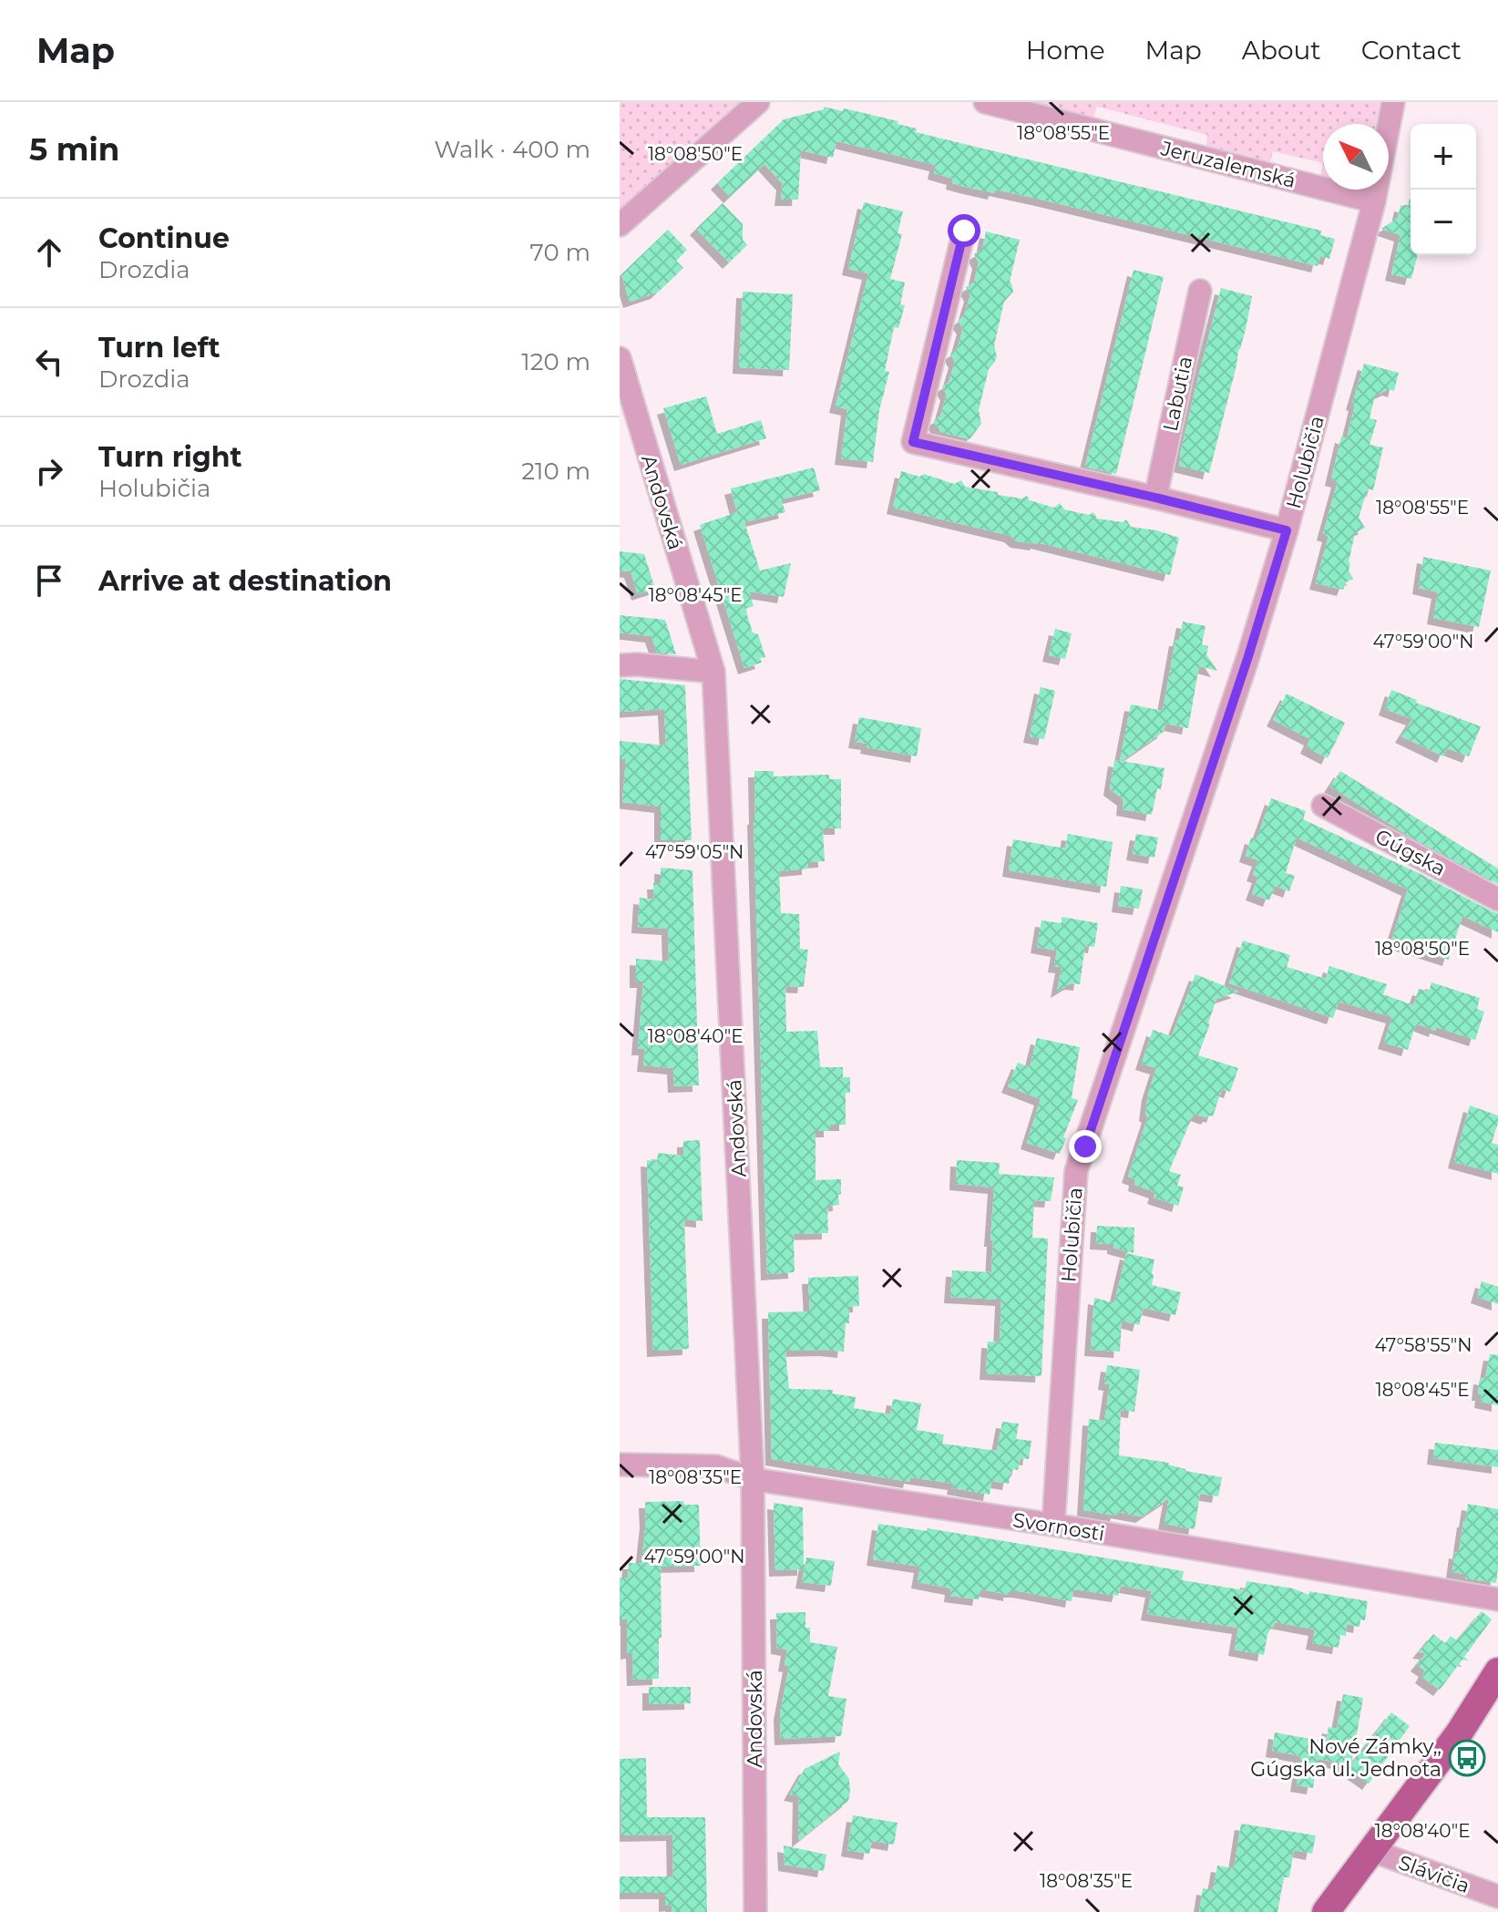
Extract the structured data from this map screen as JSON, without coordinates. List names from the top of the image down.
{
  "streets": {
    "street": [
      "Jeruzalemská",
      "Labutia",
      "Holubičia",
      "Andovská",
      "Gúgska",
      "Svornosti",
      "Slávičia"
    ]
  },
  "crossings": [
    ["Jeruzalemská", "Holubičia"],
    ["Holubičia", "Svornosti"],
    ["Andovská", "Svornosti"]
  ],
  "places": {
    "bus stop": ["Nové Zámky,, Gúgska ul. Jednota"]
  },
  "north": "top left",
  "page": {
    "header": "Map",
    "nav": [
      "Home",
      "Map",
      "About",
      "Contact"
    ],
    "heading": ["5 min", "Walk · 400 m"],
    "map_buttons": ["+", "−"],
    "list": [
      ["Continue", "Drozdia", "70 m"],
      ["Turn left", "Drozdia", "120 m"],
      ["Turn right", "Holubičia", "210 m"],
      "Arrive at destination"
    ]
  },
  "coordinates": [
    "18°08'55\"E",
    "18°08'50\"E",
    "18°08'45\"E",
    "47°59'00\"N",
    "47°59'05\"N",
    "18°08'40\"E",
    "47°58'55\"N",
    "18°08'35\"E"
  ]
}
